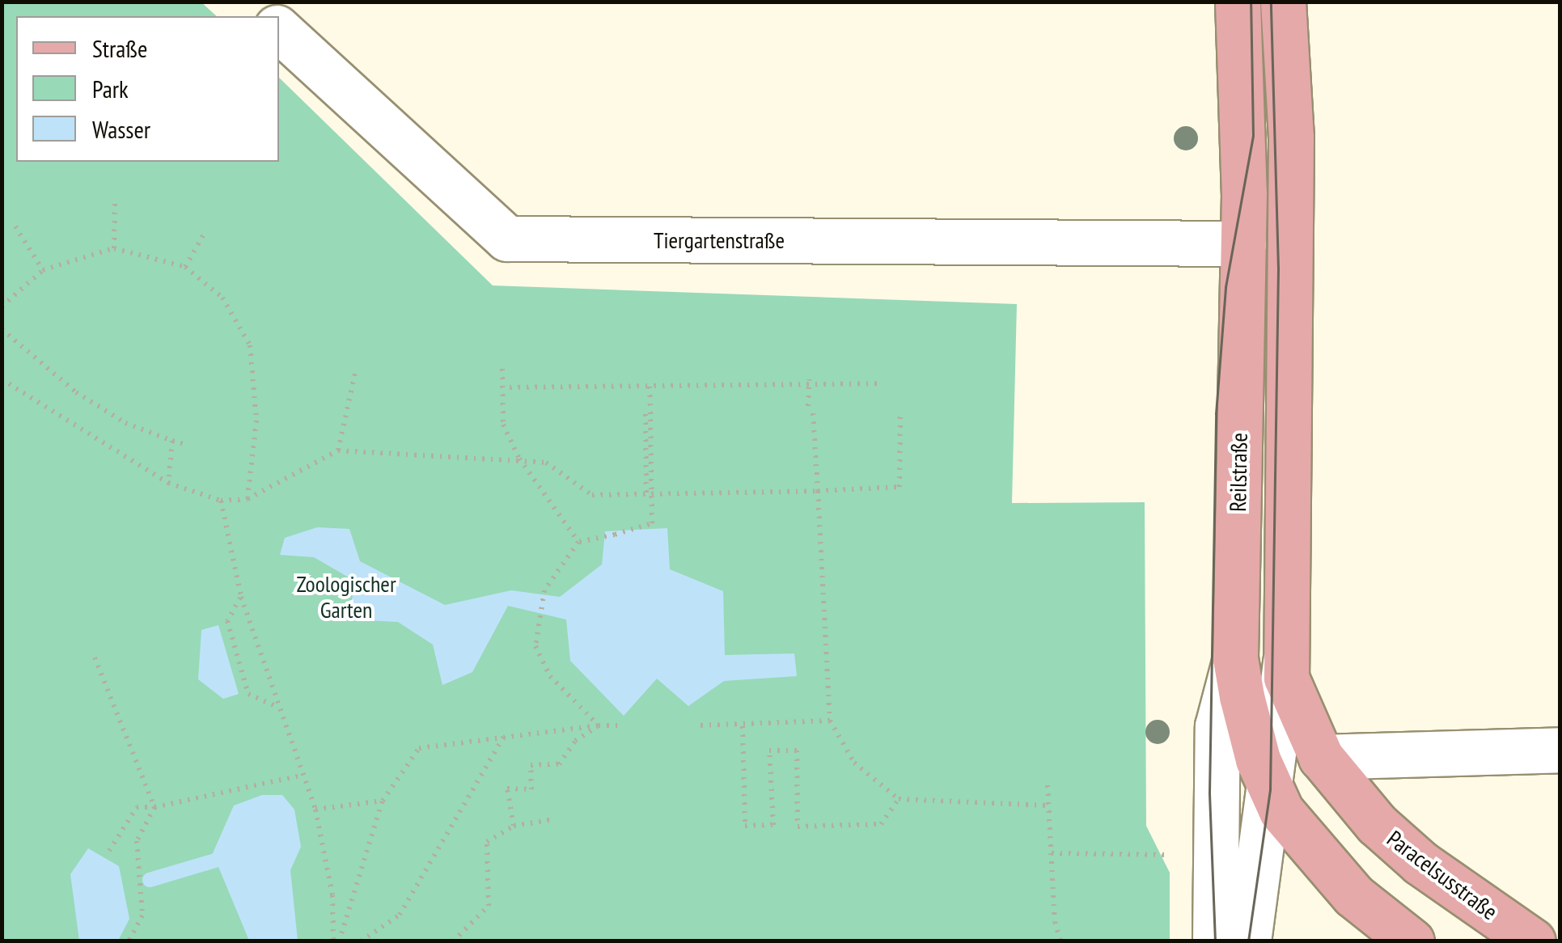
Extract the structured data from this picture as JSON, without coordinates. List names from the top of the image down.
{
  "streets": {
    "main road": ["Reilstraße", "Paracelsusstraße"],
    "street": ["Tiergartenstraße"]
  },
  "crossings": [
    ["Tiergartenstraße", "Reilstraße"]
  ],
  "parks": ["Zoologischer Garten"],
  "legend": ["Straße", "Park", "Wasser"]
}
